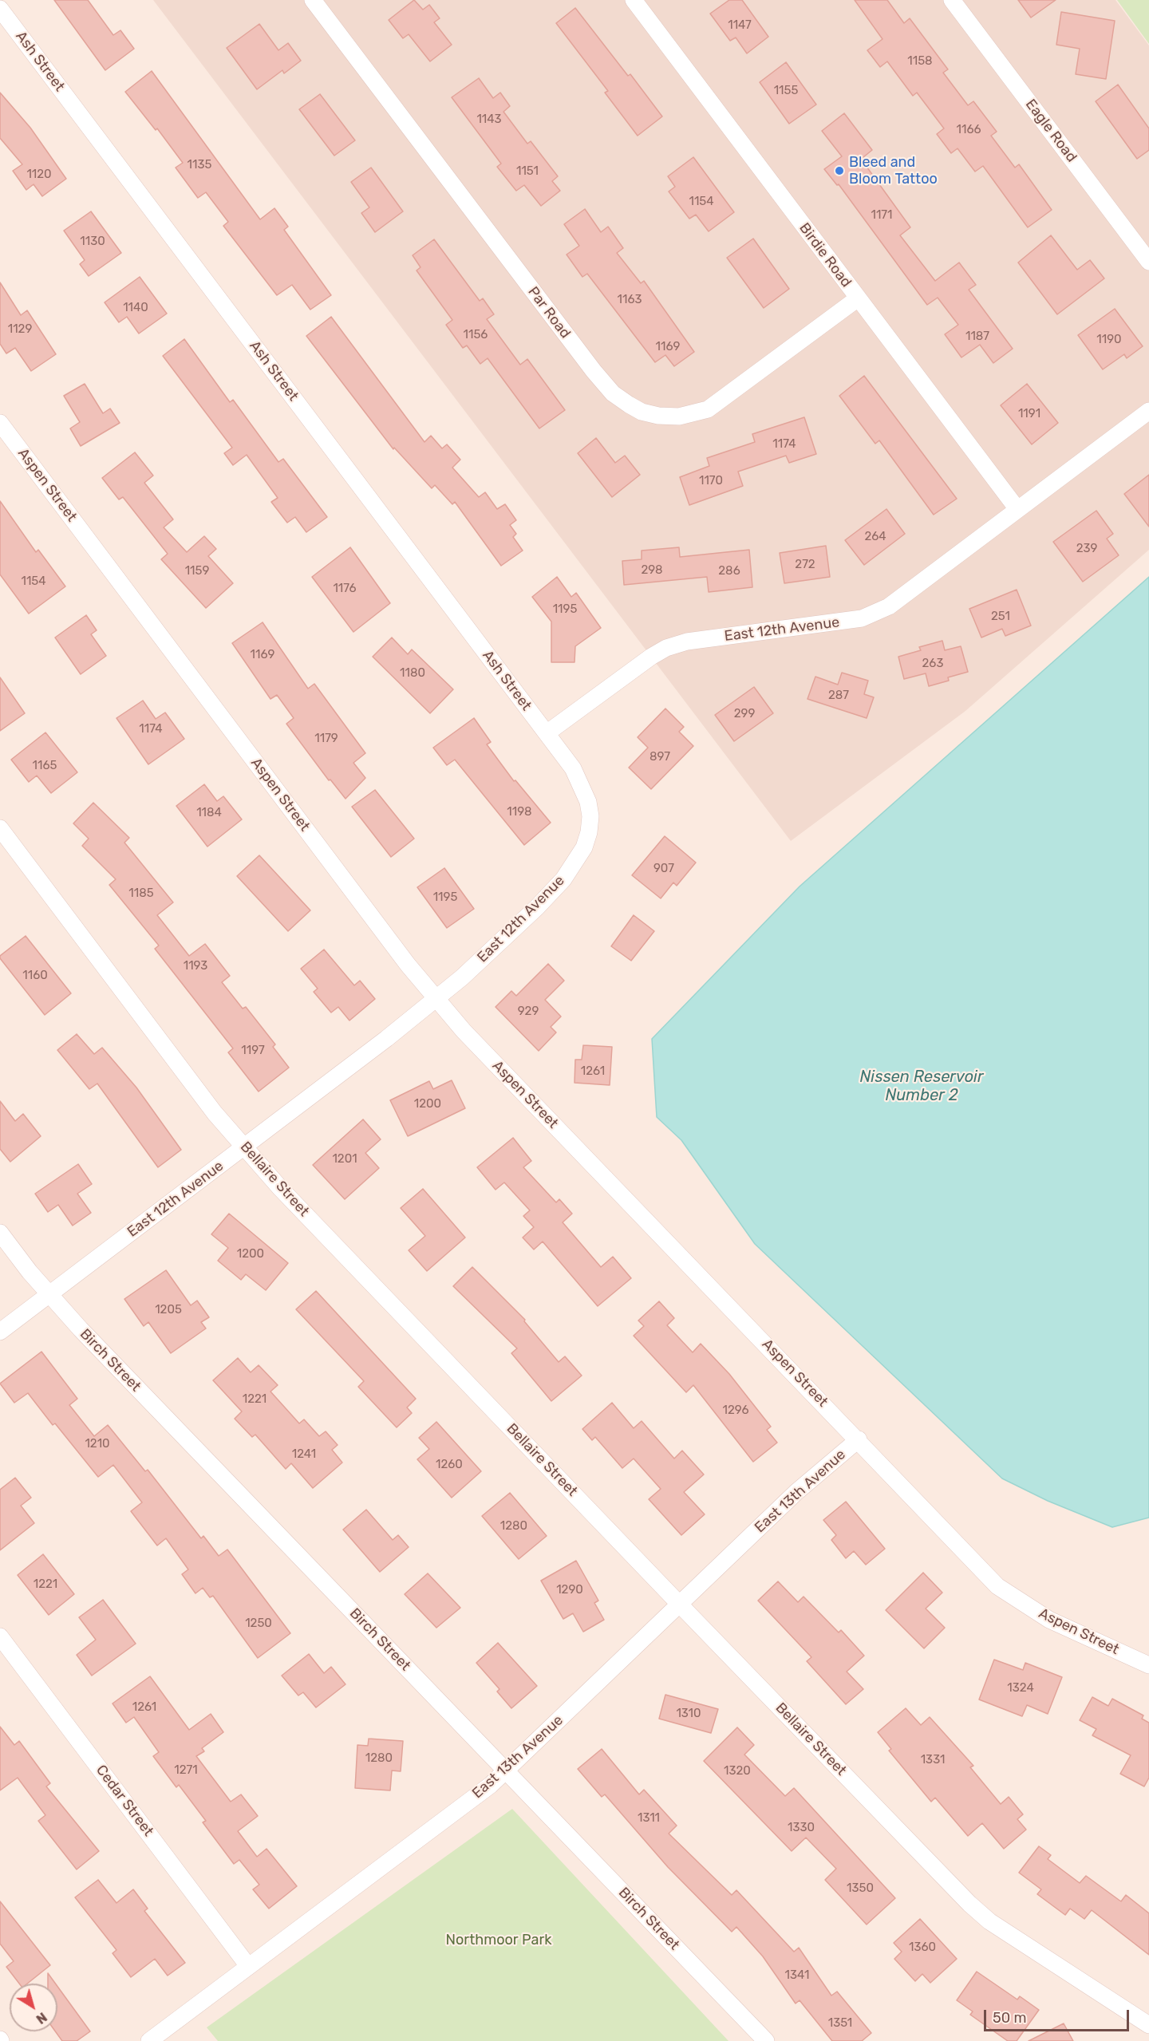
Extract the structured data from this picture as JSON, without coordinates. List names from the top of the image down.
{
  "streets": {
    "street": [
      "Ash Street",
      "Eagle Road",
      "Birdie Road",
      "Par Road",
      "Aspen Street",
      "East 12th Avenue",
      "Bellaire Street",
      "Birch Street",
      "East 13th Avenue",
      "Cedar Street"
    ]
  },
  "crossings": [
    ["Ash Street", "East 12th Avenue"],
    ["Birdie Road", "Par Road"],
    ["Birdie Road", "East 12th Avenue"],
    ["Aspen Street", "East 12th Avenue"],
    ["Aspen Street", "East 13th Avenue"],
    ["East 12th Avenue", "Bellaire Street"],
    ["East 12th Avenue", "Birch Street"],
    ["Bellaire Street", "East 13th Avenue"],
    ["Birch Street", "East 13th Avenue"],
    ["East 13th Avenue", "Cedar Street"]
  ],
  "water": ["Nissen Reservoir Number 2"],
  "parks": ["Northmoor Park"],
  "places": ["Bleed and Bloom Tattoo"],
  "house_numbers": [
    "1147",
    "1158",
    "1155",
    "1143",
    "1166",
    "1135",
    "1151",
    "1120",
    "1154",
    "1171",
    "1130",
    "1163",
    "1140",
    "1129",
    "1156",
    "1187",
    "1190",
    "1169",
    "1191",
    "1174",
    "1170",
    "264",
    "239",
    "272",
    "298",
    "1159",
    "286",
    "1154",
    "1176",
    "1195",
    "251",
    "1169",
    "263",
    "1180",
    "287",
    "299",
    "1174",
    "1179",
    "897",
    "1165",
    "1198",
    "1184",
    "907",
    "1185",
    "1195",
    "1193",
    "1160",
    "929",
    "1197",
    "1261",
    "1200",
    "1201",
    "1200",
    "1205",
    "1221",
    "1296",
    "1210",
    "1241",
    "1260",
    "1280",
    "1221",
    "1290",
    "1250",
    "1324",
    "1261",
    "1310",
    "1280",
    "1331",
    "1271",
    "1320",
    "1311",
    "1330",
    "1350",
    "1360",
    "1341",
    "1351"
  ],
  "scale_bar": "50 m",
  "north": "bottom right"
}
